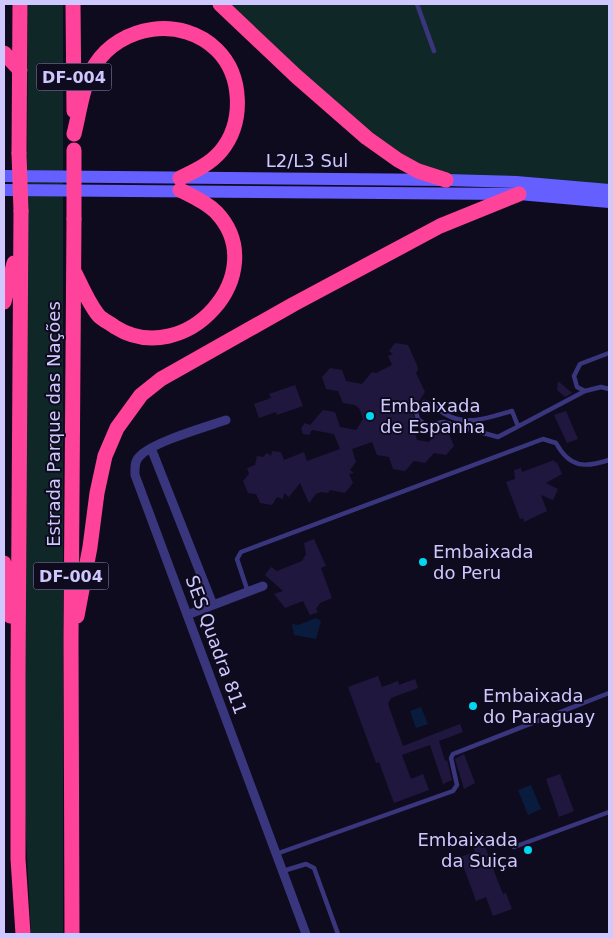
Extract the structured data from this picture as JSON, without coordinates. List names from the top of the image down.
{
  "streets": {
    "highway": ["DF-004", "Estrada Parque das Nações"],
    "main road": ["L2/L3 Sul"],
    "street": ["SES Quadra 811"]
  },
  "places": [
    "Embaixada de Espanha",
    "Embaixada do Peru",
    "Embaixada do Paraguay",
    "Embaixada da Suiça"
  ]
}
